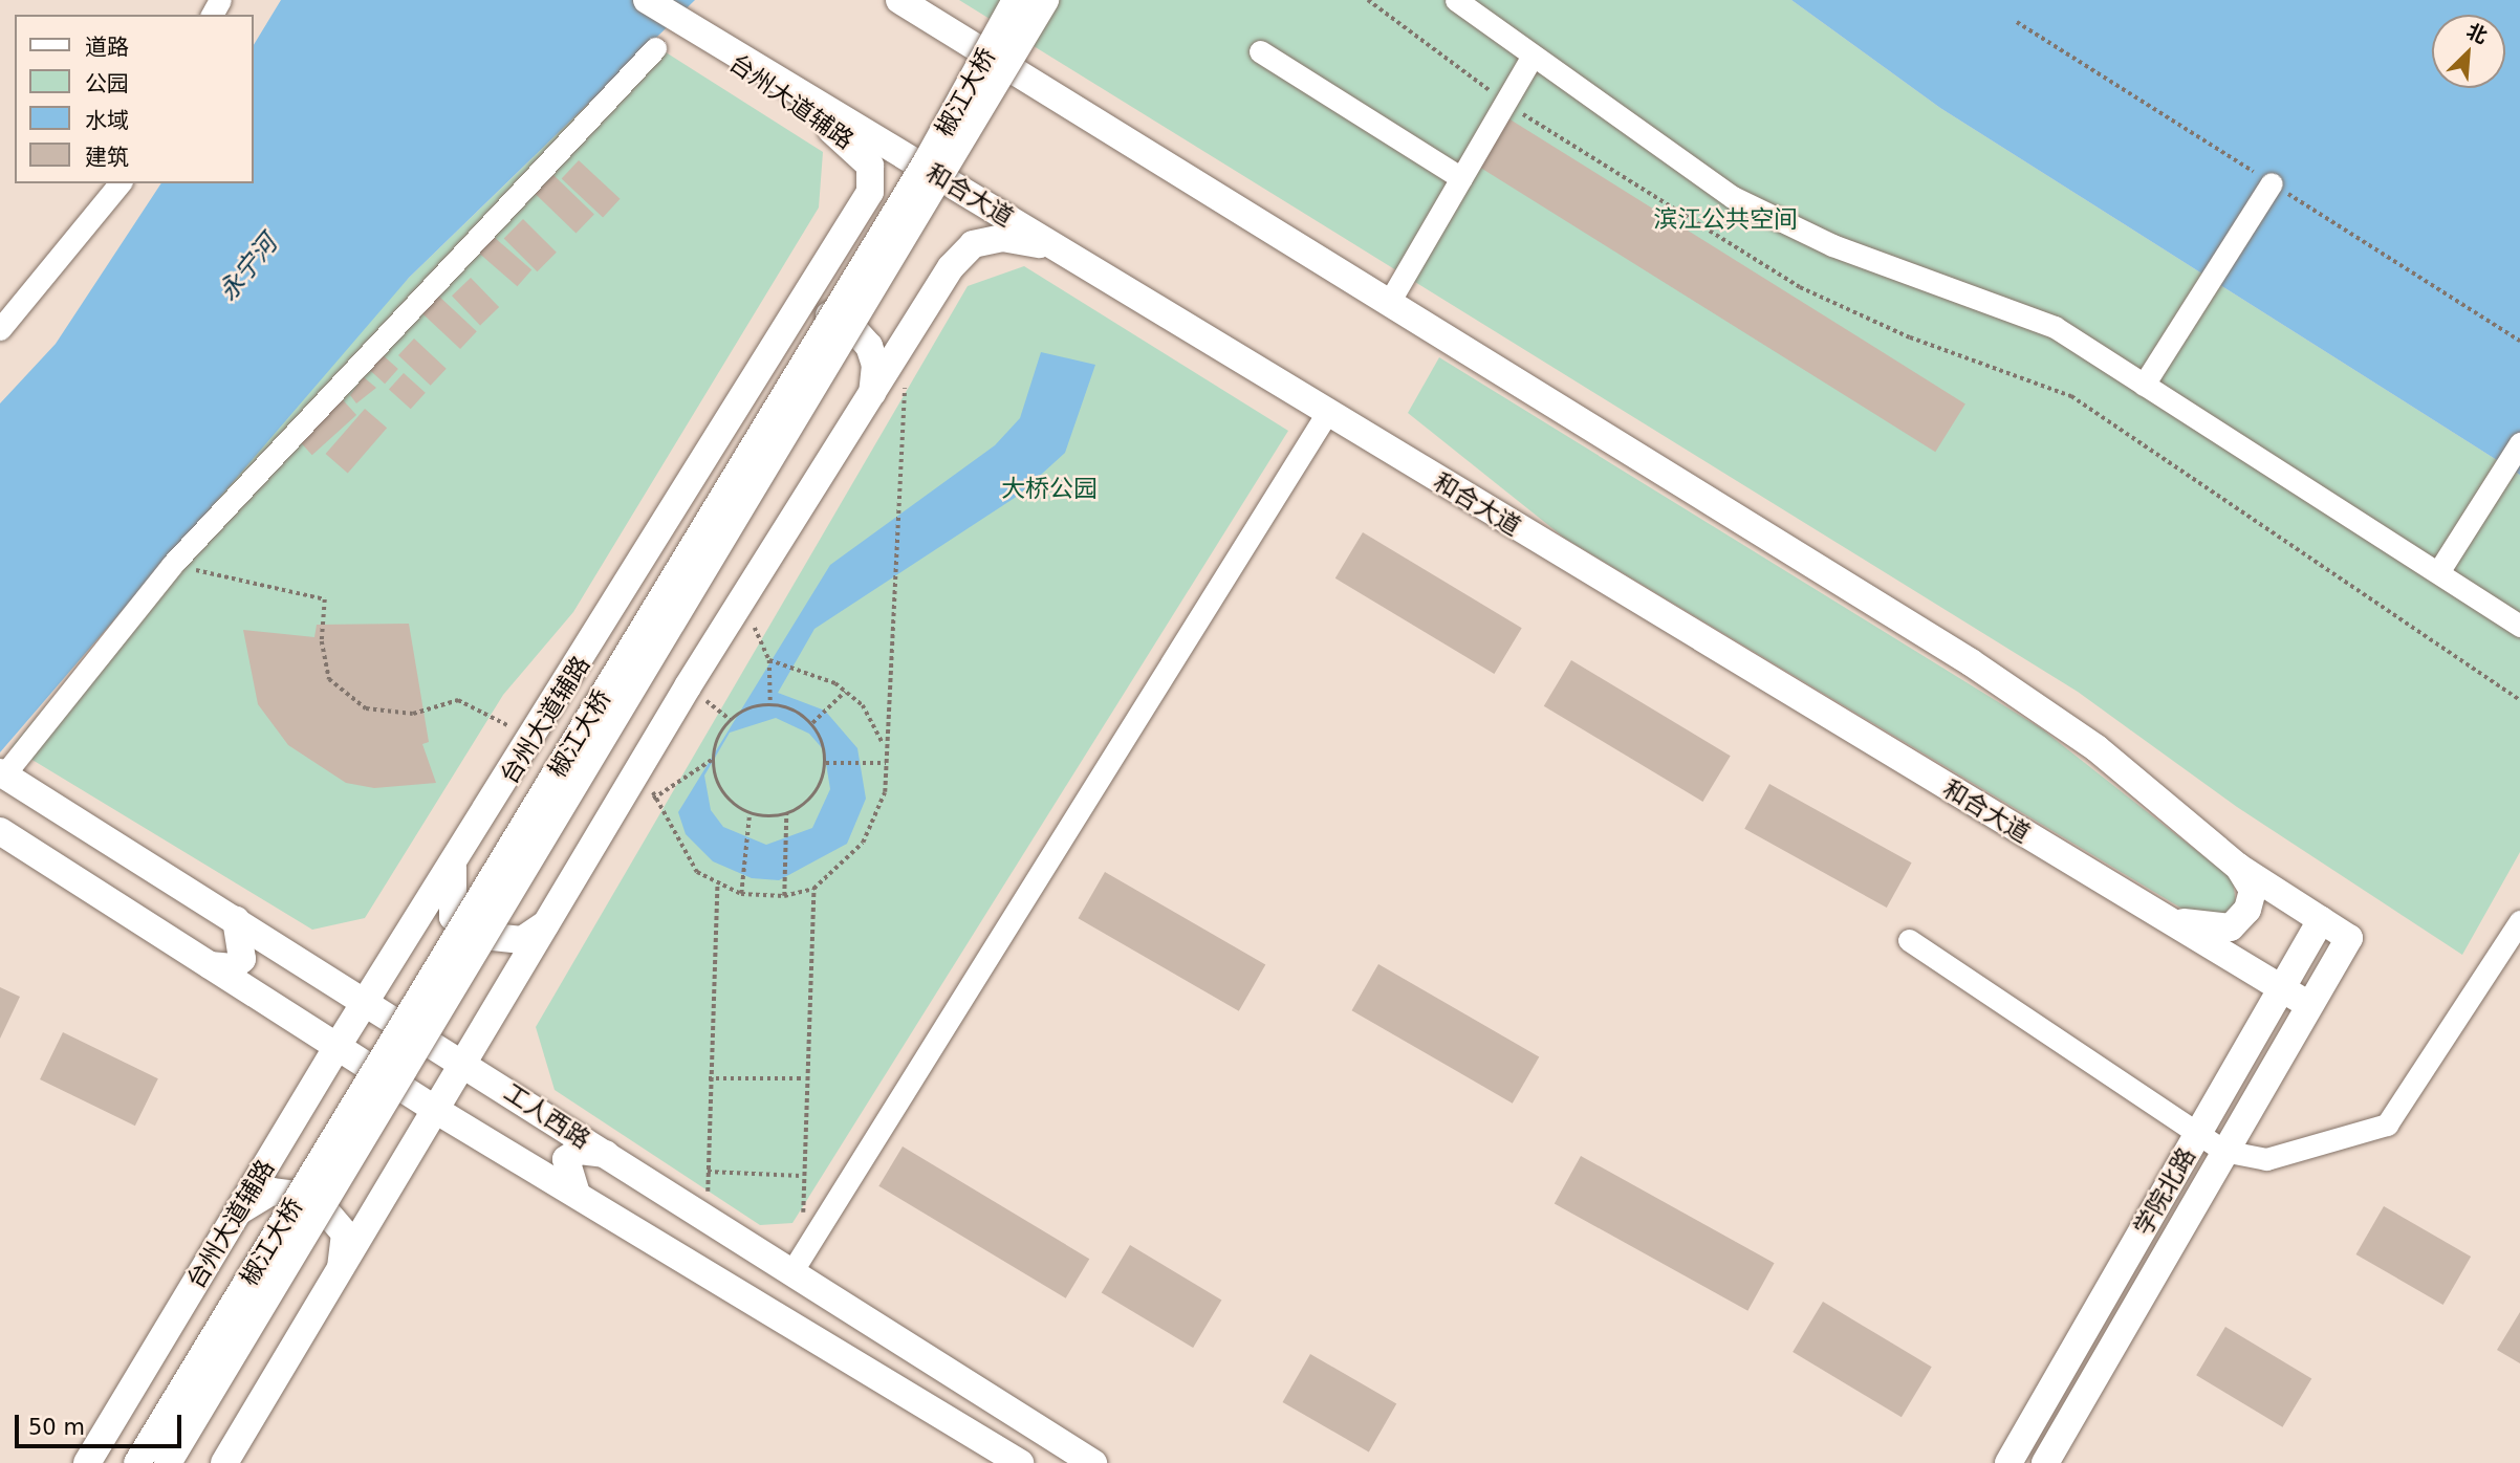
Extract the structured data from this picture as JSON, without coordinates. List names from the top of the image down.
{
  "streets": {
    "main road": [
      "椒江大桥",
      "台州大道辅路",
      "和合大道",
      "工人西路",
      "学院北路"
    ]
  },
  "crossings": [
    ["台州大道辅路", "和合大道"],
    ["台州大道辅路", "工人西路"],
    ["和合大道", "学院北路"]
  ],
  "water": ["永宁河"],
  "parks": ["滨江公共空间", "大桥公园"],
  "legend": [
    "道路",
    "公园",
    "水域",
    "建筑"
  ],
  "scale_bar": "50 m",
  "north": "top right"
}
